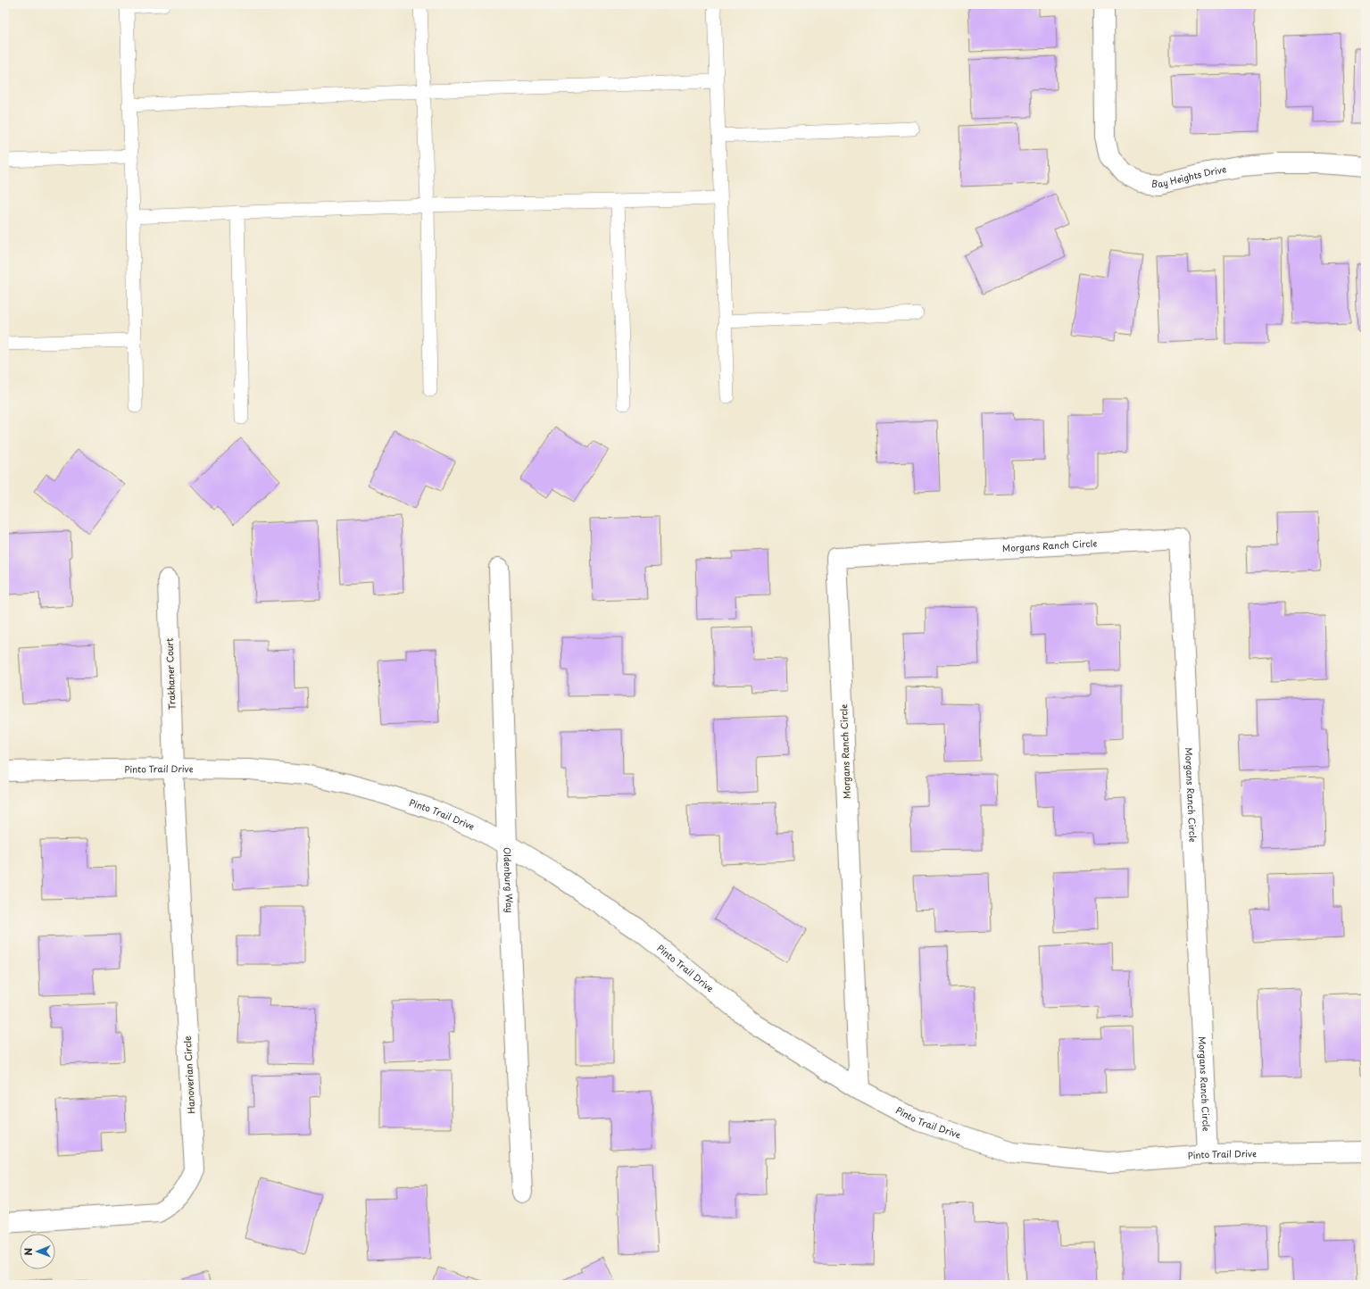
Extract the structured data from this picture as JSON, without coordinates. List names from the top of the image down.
{
  "streets": {
    "street": [
      "Bay Heights Drive",
      "Morgans Ranch Circle",
      "Trakhaner Court",
      "Pinto Trail Drive",
      "Oldenburg Way",
      "Hanoverian Circle"
    ]
  },
  "crossings": [
    ["Morgans Ranch Circle", "Pinto Trail Drive"],
    ["Trakhaner Court", "Pinto Trail Drive"],
    ["Trakhaner Court", "Hanoverian Circle"],
    ["Pinto Trail Drive", "Oldenburg Way"],
    ["Pinto Trail Drive", "Hanoverian Circle"]
  ],
  "north": "left"
}
